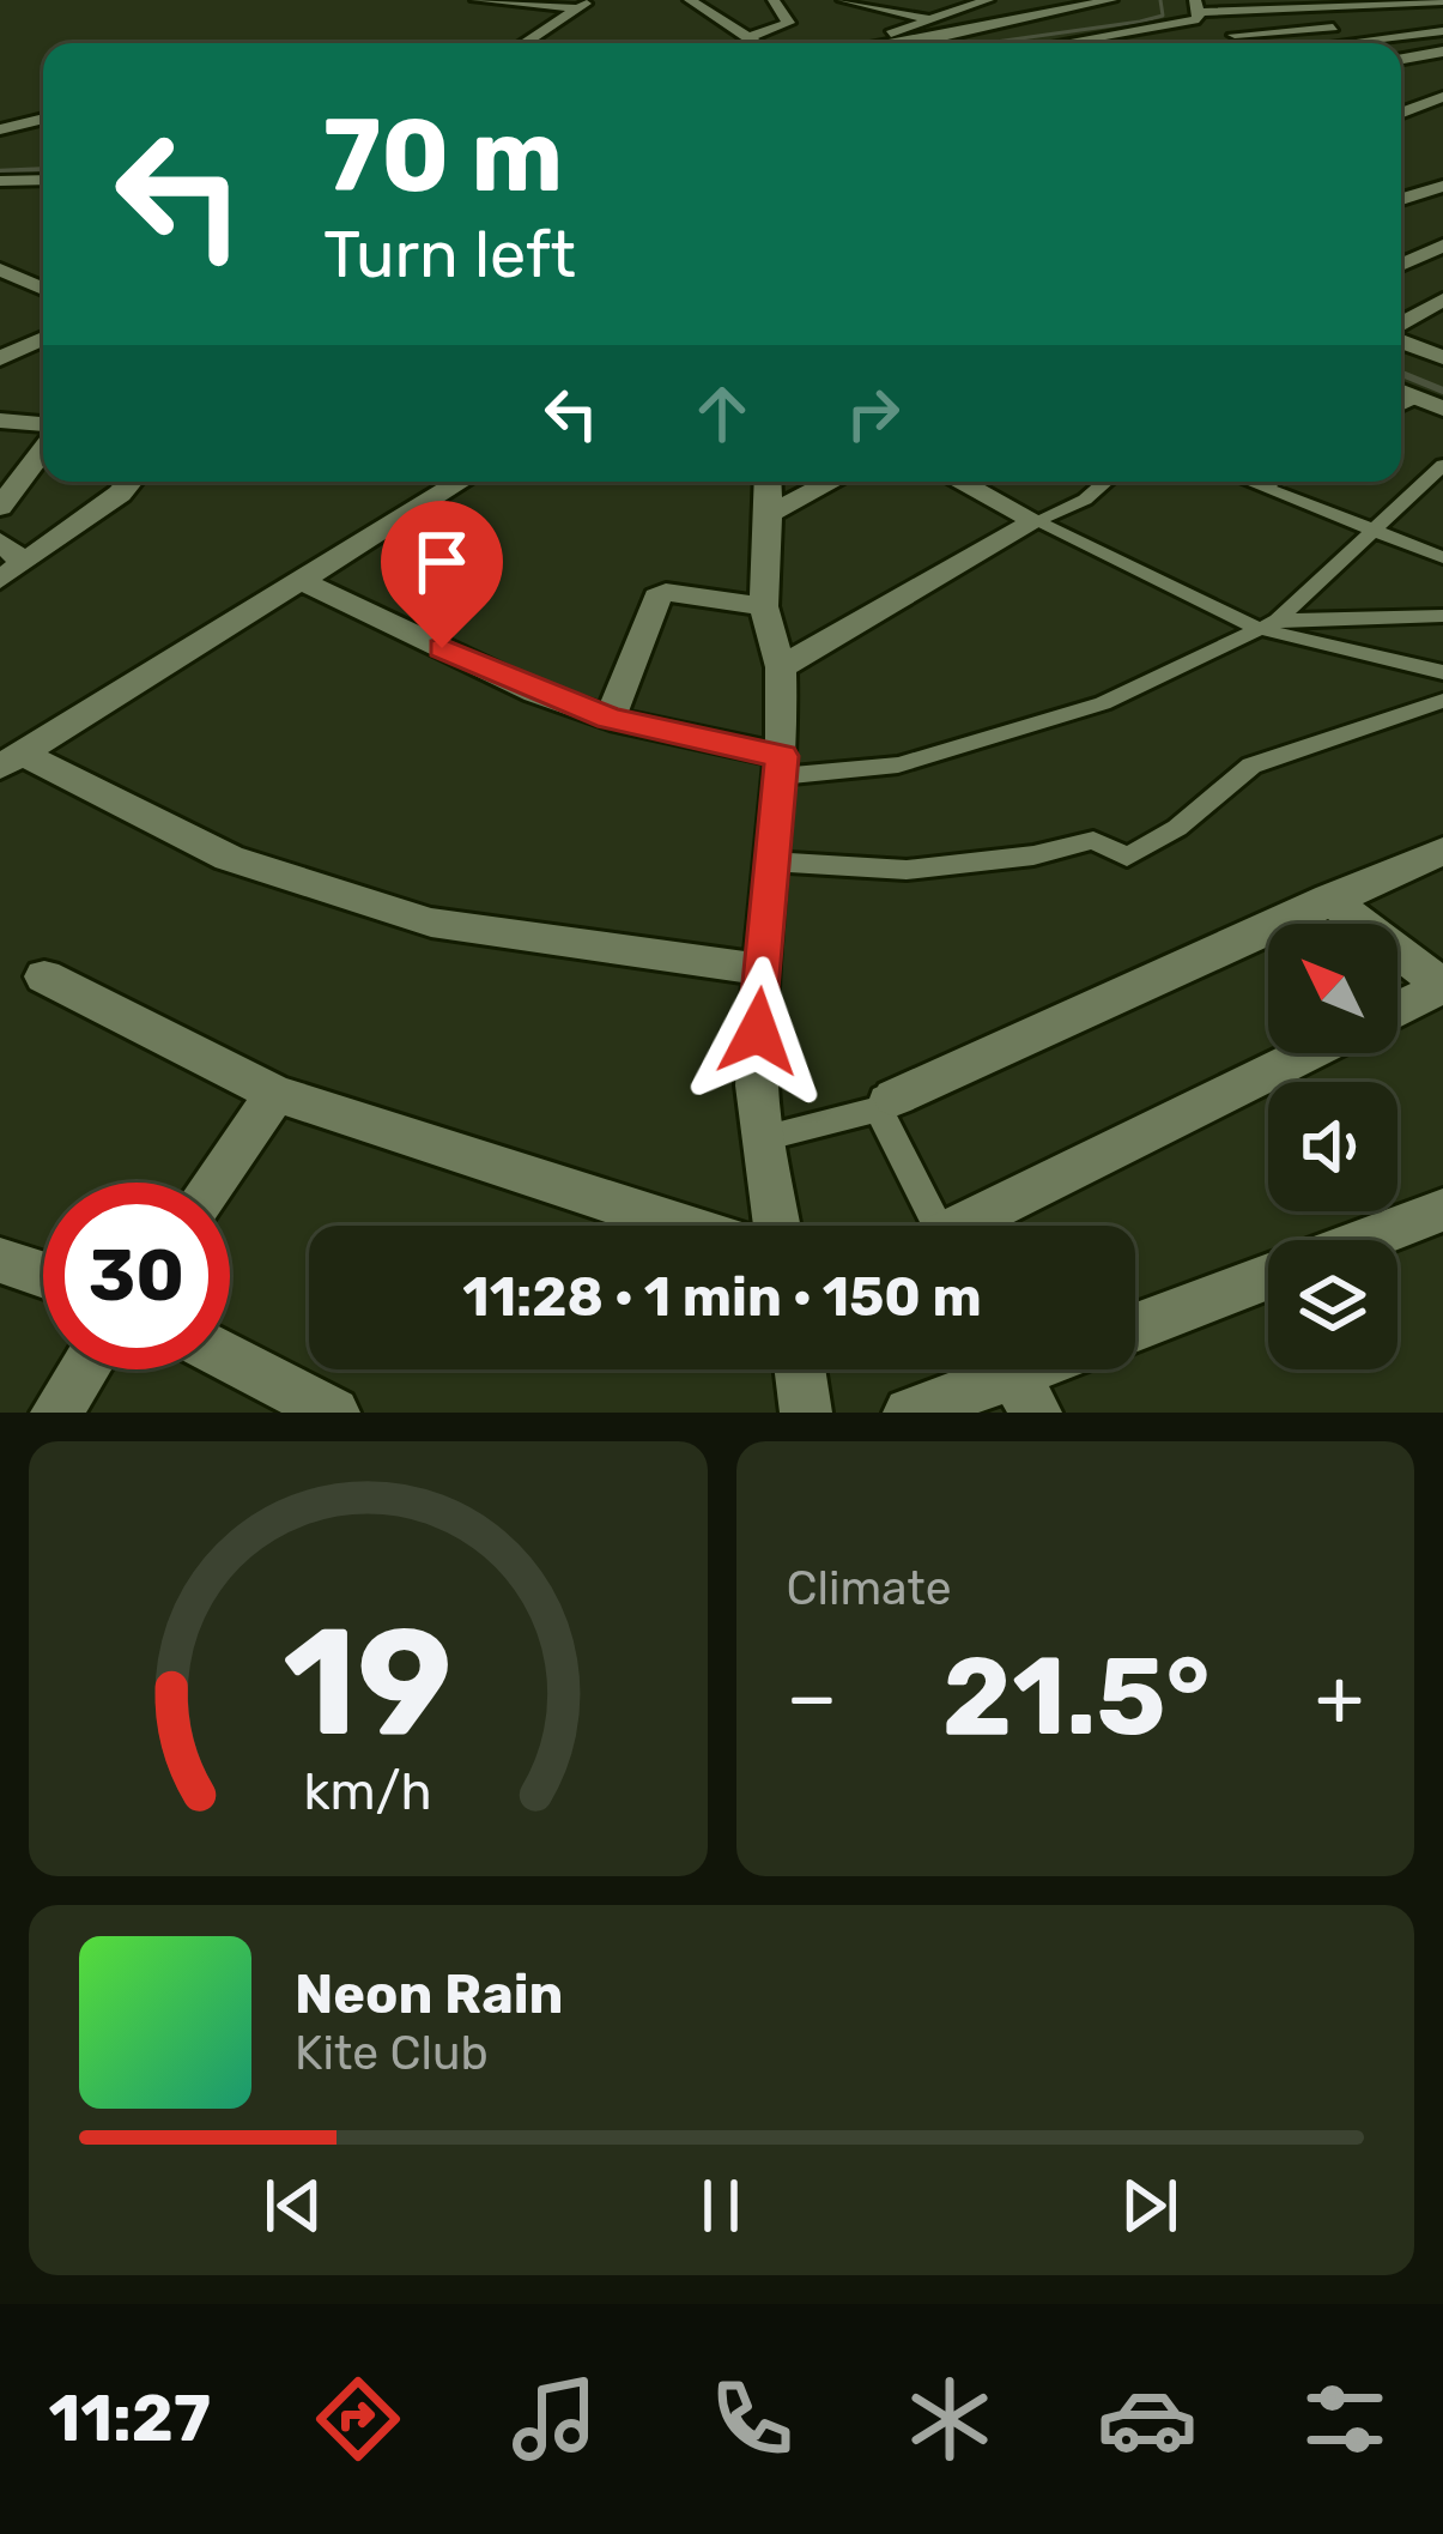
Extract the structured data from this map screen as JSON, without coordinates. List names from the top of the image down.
{
  "north": "top left",
  "page": {
    "turn": ["70 m", "Turn left"],
    "limit": "30",
    "trip": "11:28 · 1 min · 150 m",
    "tile": "Climate",
    "heat": ["−", "21.5°", "+"],
    "song": ["Neon Rain", "Kite Club"],
    "tabs": "11:27",
    "gauge": ["19", "km/h"]
  }
}
